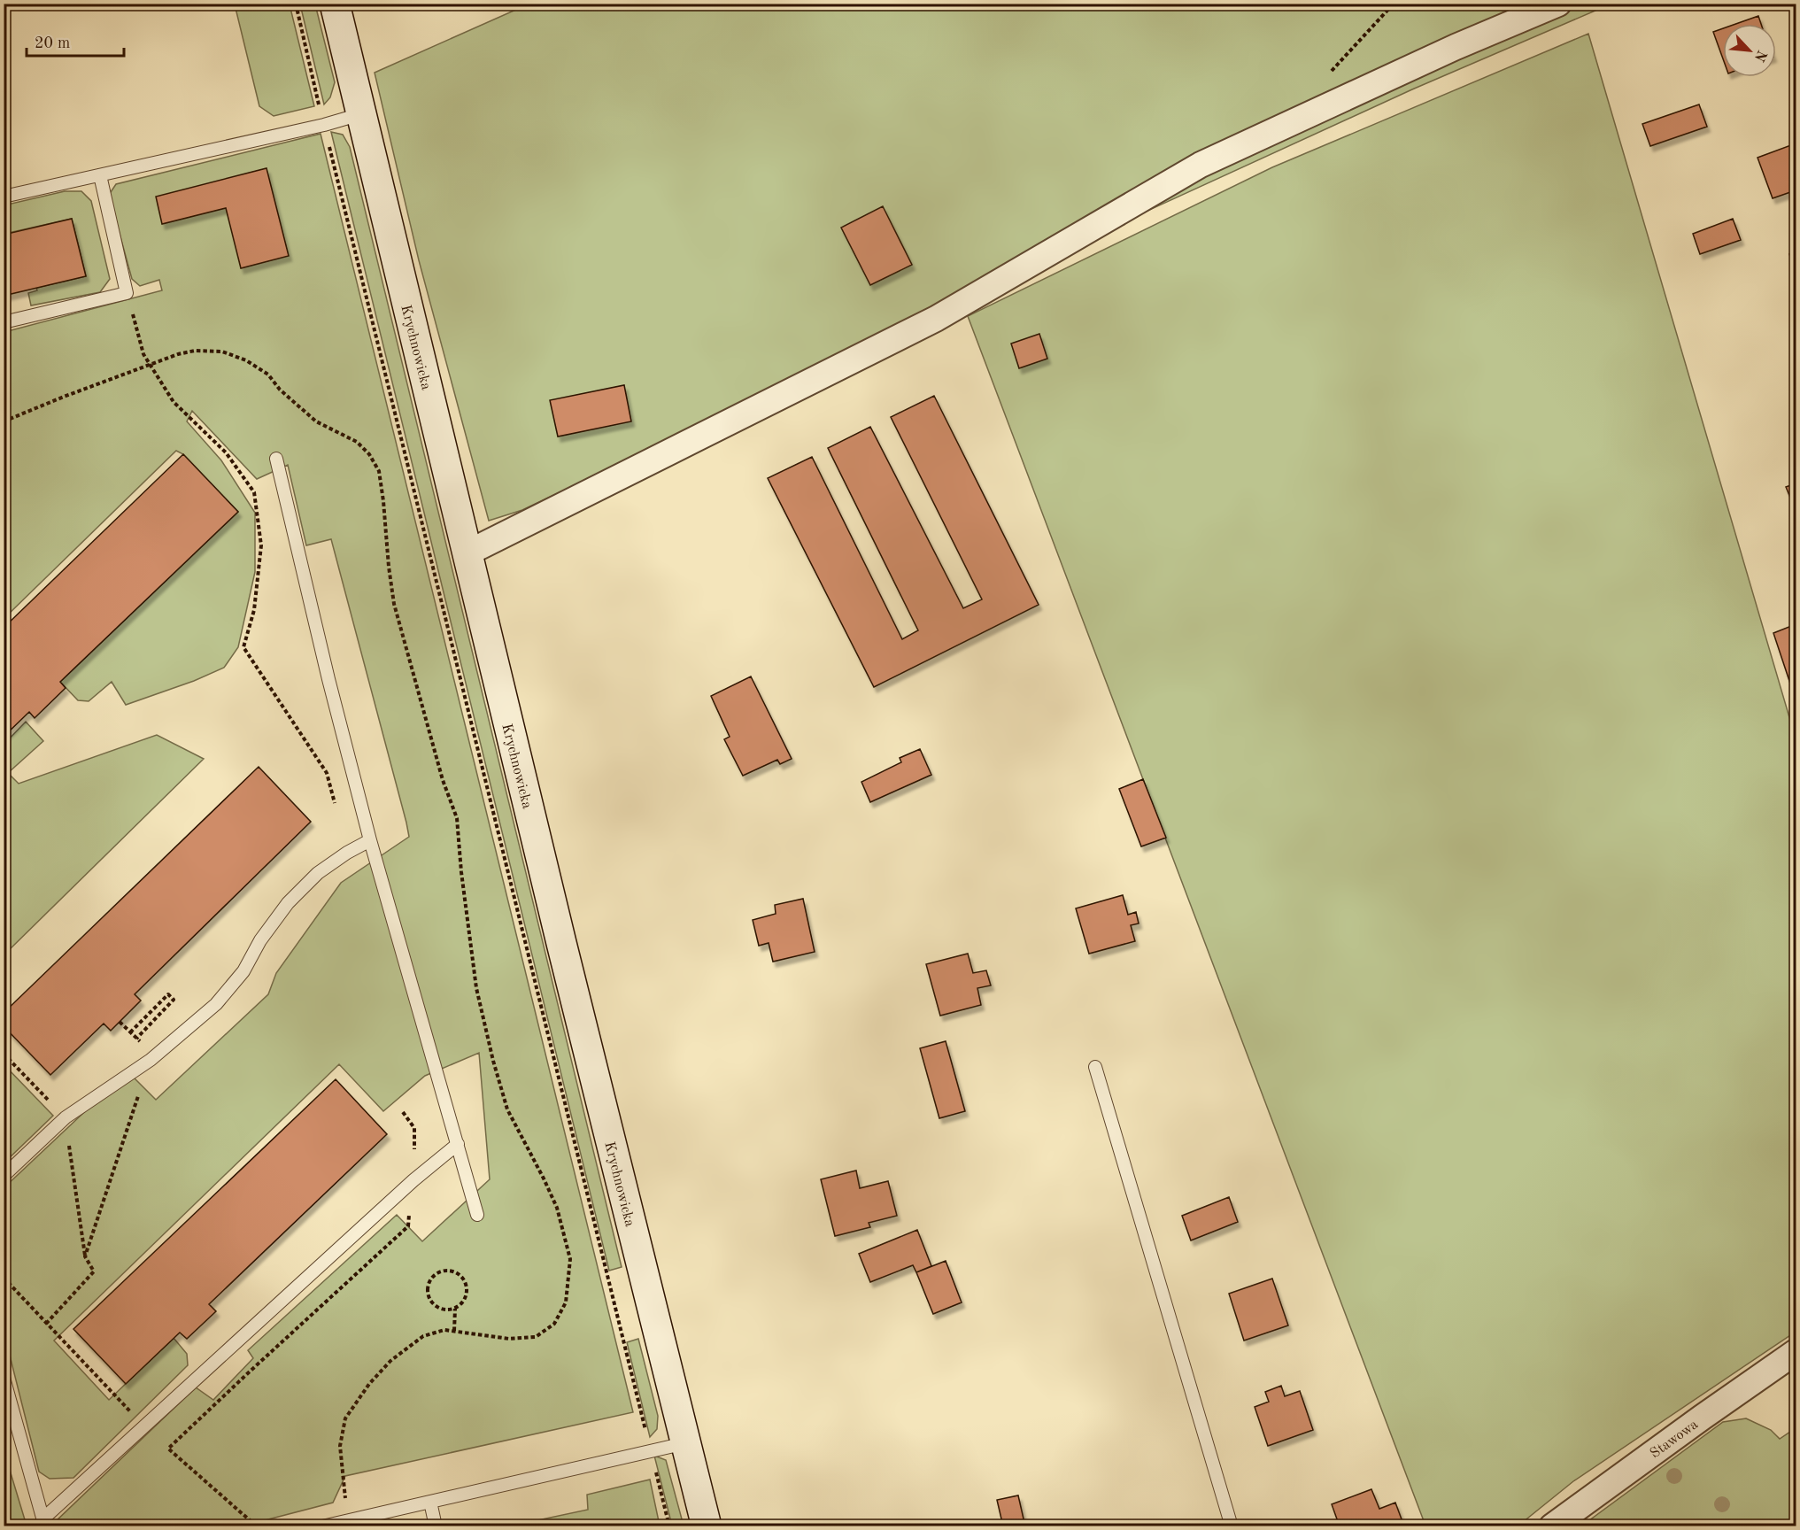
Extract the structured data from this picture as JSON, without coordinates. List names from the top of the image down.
{
  "streets": {
    "street": ["Krychnowicka", "Stawowa"]
  },
  "scale_bar": "20 m",
  "north": "bottom right"
}
